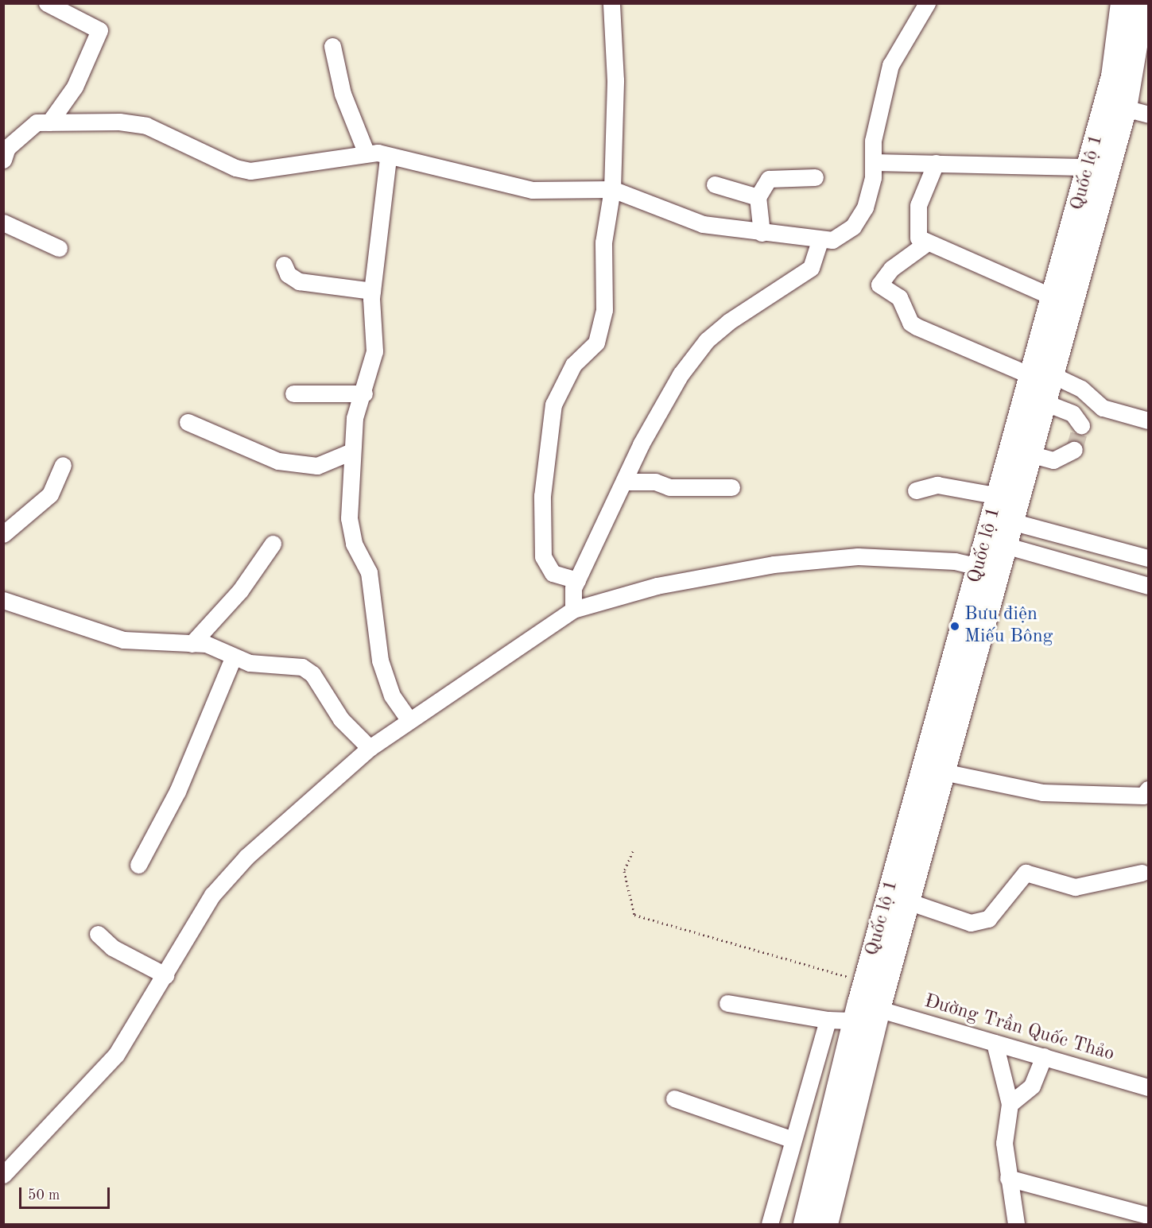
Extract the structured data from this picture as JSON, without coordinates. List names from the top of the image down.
{
  "streets": {
    "highway": ["Quốc lộ 1"],
    "street": ["Đường Trần Quốc Thảo"]
  },
  "crossings": [
    ["Quốc lộ 1", "Đường Trần Quốc Thảo"]
  ],
  "places": ["Bưu điện Miếu Bông"],
  "scale_bar": "50 m"
}
